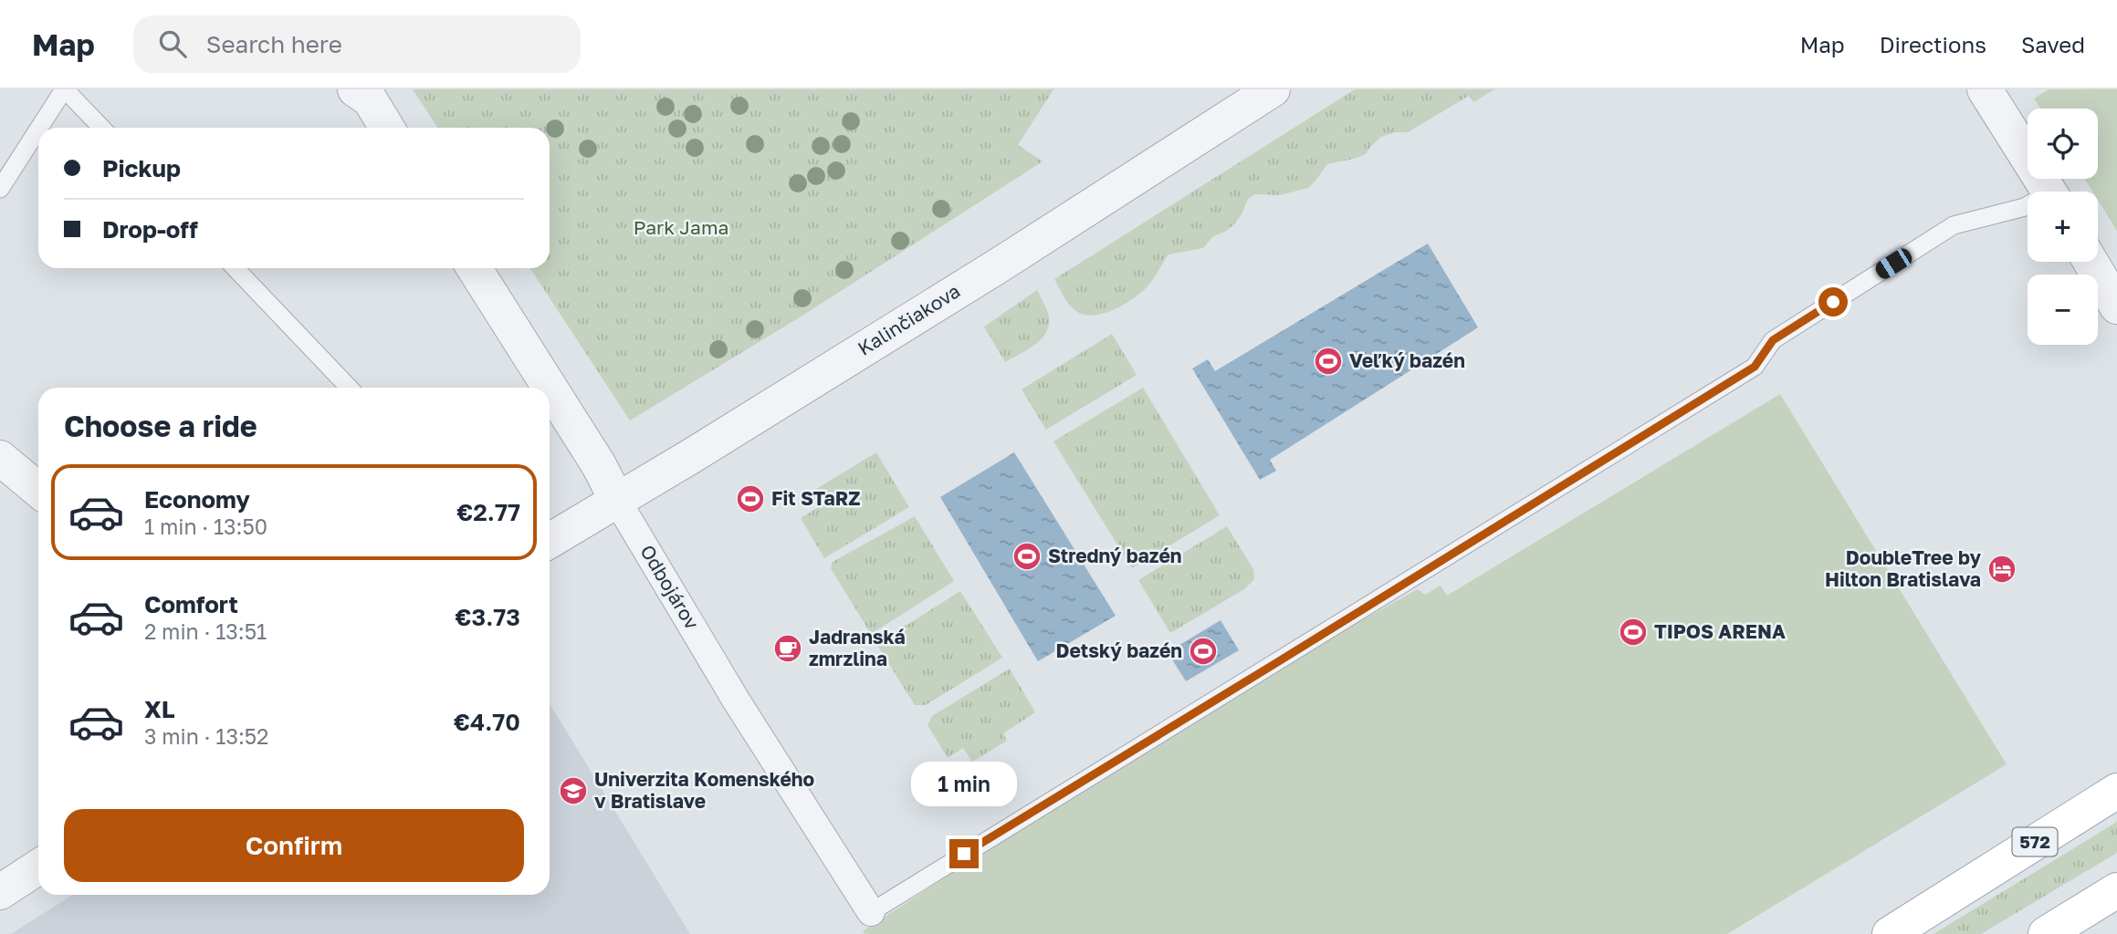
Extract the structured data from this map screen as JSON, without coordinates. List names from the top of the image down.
{
  "streets": {
    "main road": ["572"],
    "street": ["Kalinčiakova", "Odbojárov"]
  },
  "crossings": [
    ["Kalinčiakova", "Odbojárov"]
  ],
  "parks": ["Park Jama"],
  "places": {
    "sports": [
      "Veľký bazén",
      "Fit STaRZ",
      "Stredný bazén",
      "TIPOS ARENA",
      "Detský bazén"
    ],
    "hotel": ["DoubleTree by Hilton Bratislava"],
    "cafe": ["Jadranská zmrzlina"],
    "school or university": ["Univerzita Komenského v Bratislave"]
  },
  "page": {
    "header": "Map",
    "search": "Search here",
    "nav": ["Map", "Directions", "Saved"],
    "map_buttons": ["+", "−"],
    "banner": ["Pickup", "Drop-off"],
    "heading": "Choose a ride",
    "list": [
      {
        "name": "Economy",
        "note": "1 min · 13:50",
        "value": "€2.77"
      },
      {
        "name": "Comfort",
        "note": "2 min · 13:51",
        "value": "€3.73"
      },
      {
        "name": "XL",
        "note": "3 min · 13:52",
        "value": "€4.70"
      }
    ],
    "bubble": "1 min",
    "buttons": "Confirm"
  }
}
